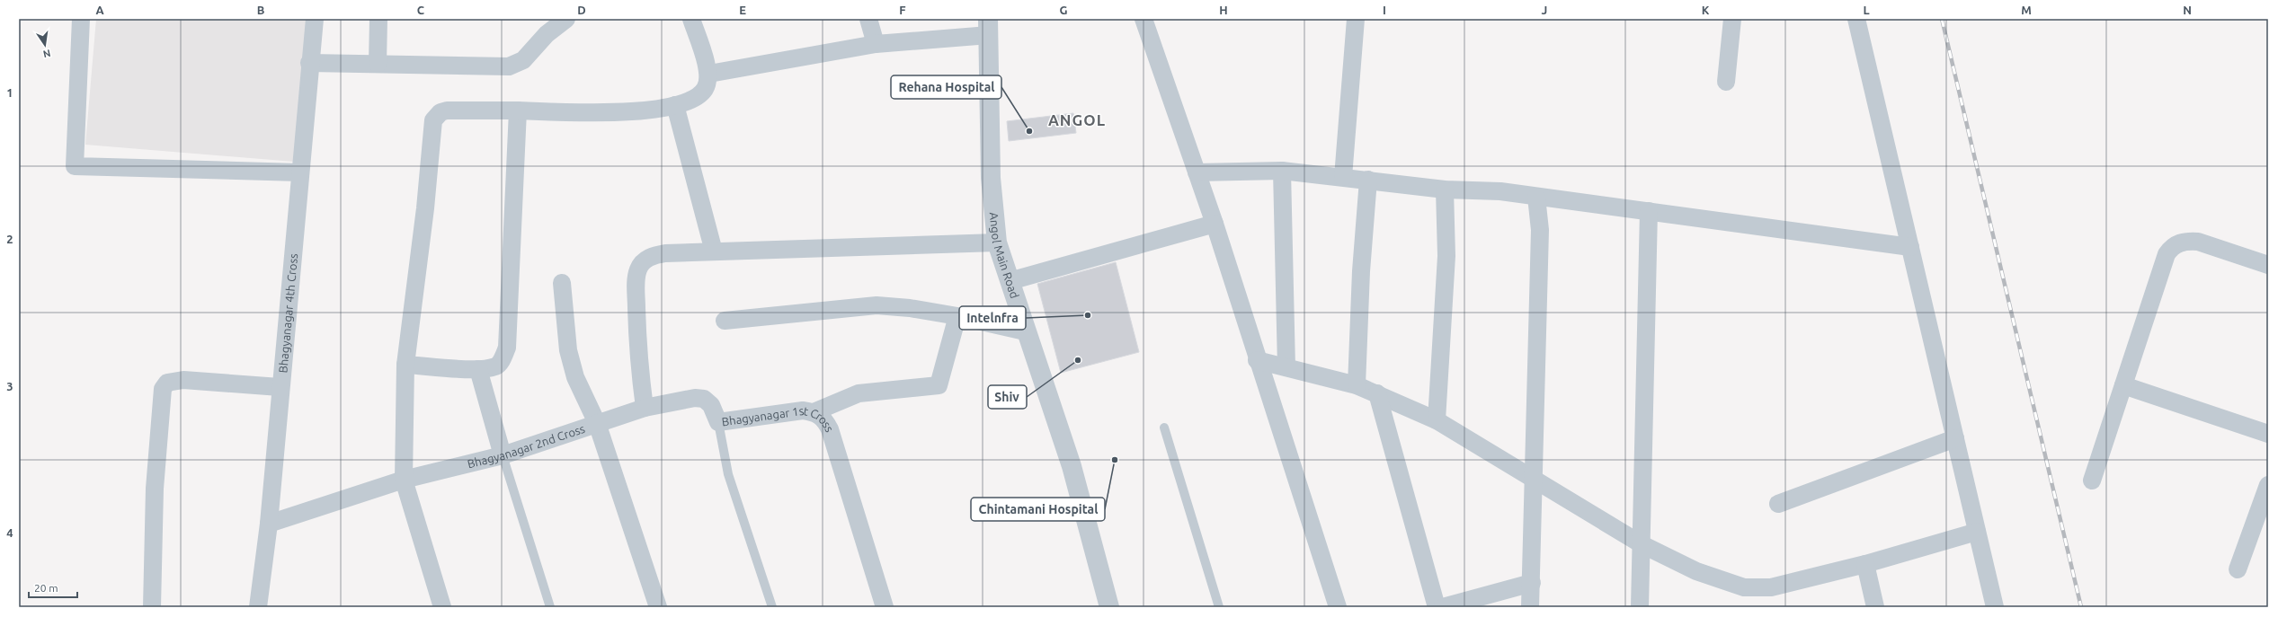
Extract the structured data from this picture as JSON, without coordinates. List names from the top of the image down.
{
  "streets": {
    "street": [
      "Angol Main Road",
      "Bhagyanagar 4th Cross",
      "Bhagyanagar 1st Cross",
      "Bhagyanagar 2nd Cross"
    ]
  },
  "crossings": [
    ["Bhagyanagar 4th Cross", "Bhagyanagar 2nd Cross"],
    ["Bhagyanagar 1st Cross", "Bhagyanagar 2nd Cross"]
  ],
  "districts": ["ANGOL"],
  "places": [
    "Rehana Hospital",
    "Intelnfra",
    "Shiv",
    "Chintamani Hospital"
  ],
  "scale_bar": "20 m",
  "north": "bottom",
  "grid": {
    "columns": [
      "A",
      "B",
      "C",
      "D",
      "E",
      "F",
      "G",
      "H",
      "I",
      "J",
      "K",
      "L",
      "M",
      "N"
    ],
    "rows": [
      "1",
      "2",
      "3",
      "4"
    ]
  }
}
